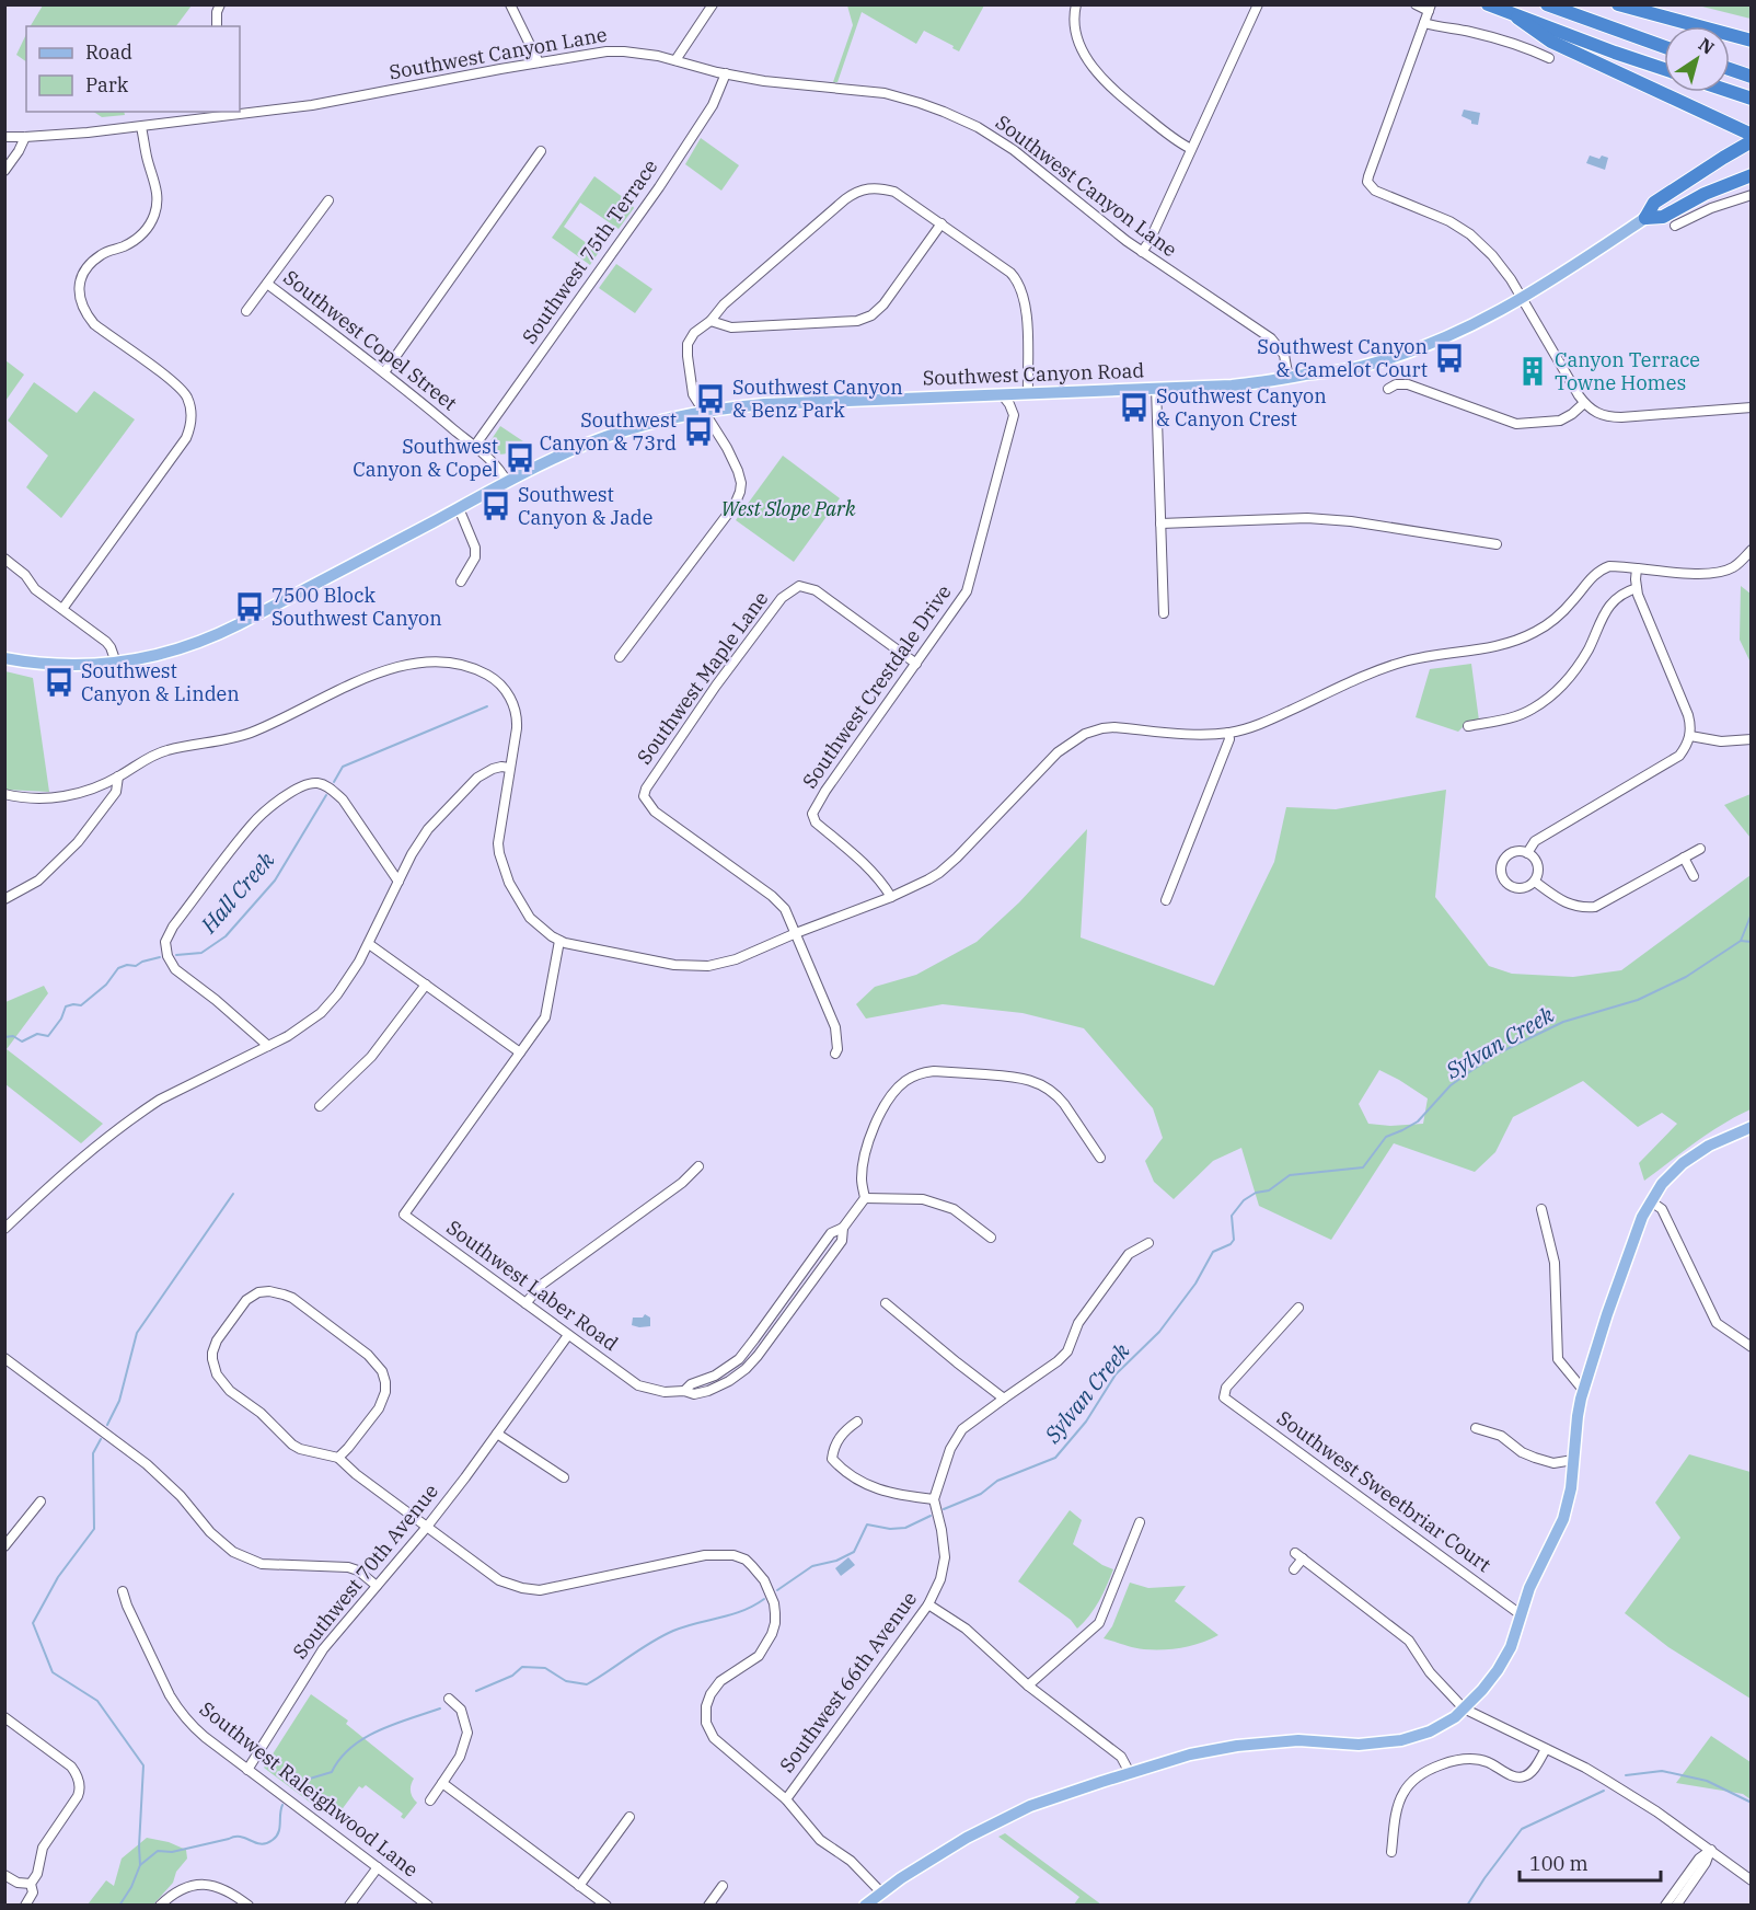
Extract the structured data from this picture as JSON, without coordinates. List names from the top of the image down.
{
  "streets": {
    "main road": ["Southwest Canyon Road"],
    "street": [
      "Southwest Canyon Lane",
      "Southwest 75th Terrace",
      "Southwest Copel Street",
      "Southwest Maple Lane",
      "Southwest Crestdale Drive",
      "Southwest Laber Road",
      "Southwest Sweetbriar Court",
      "Southwest 70th Avenue",
      "Southwest 66th Avenue",
      "Southwest Raleighwood Lane"
    ]
  },
  "crossings": [
    ["Southwest Canyon Lane", "Southwest 75th Terrace"],
    ["Southwest Canyon Lane", "Southwest Canyon Road"],
    ["Southwest 75th Terrace", "Southwest Copel Street"],
    ["Southwest Copel Street", "Southwest Canyon Road"],
    ["Southwest Canyon Road", "Southwest Crestdale Drive"],
    ["Southwest Maple Lane", "Southwest Crestdale Drive"],
    ["Southwest Laber Road", "Southwest 70th Avenue"],
    ["Southwest 70th Avenue", "Southwest Raleighwood Lane"]
  ],
  "water": ["Hall Creek", "Sylvan Creek"],
  "parks": ["West Slope Park"],
  "places": {
    "bus stop": [
      "Southwest Canyon & Camelot Court",
      "Southwest Canyon & Benz Park",
      "Southwest Canyon & Canyon Crest",
      "Southwest Canyon & 73rd",
      "Southwest Canyon & Copel",
      "Southwest Canyon & Jade",
      "7500 Block Southwest Canyon",
      "Southwest Canyon & Linden"
    ],
    "building": ["Canyon Terrace Towne Homes"]
  },
  "legend": ["Road", "Park"],
  "scale_bar": "100 m",
  "north": "top right"
}
